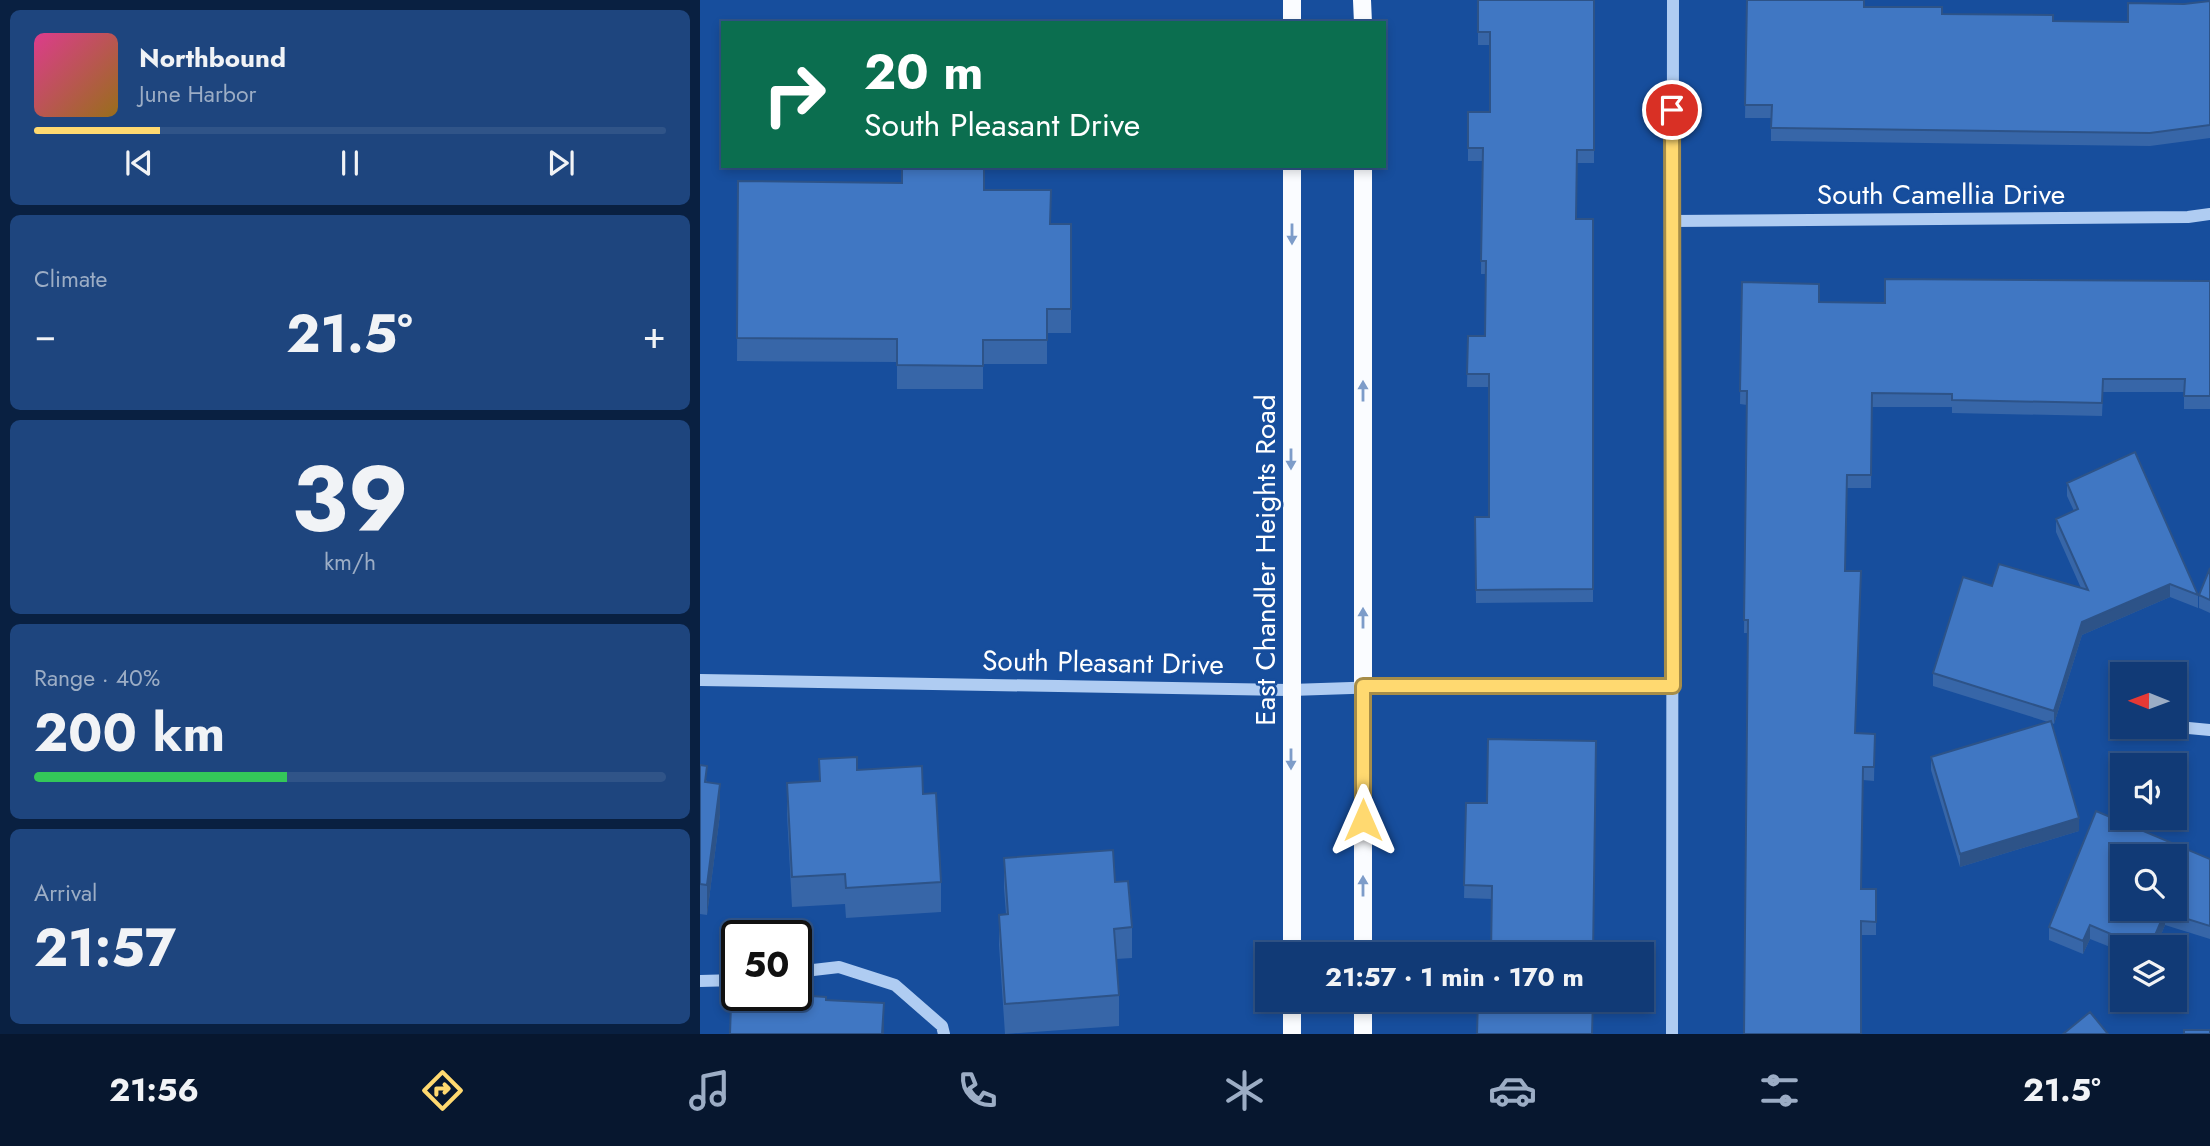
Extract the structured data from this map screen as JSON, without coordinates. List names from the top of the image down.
{
  "streets": {
    "main road": ["East Chandler Heights Road"],
    "street": ["South Camellia Drive", "South Pleasant Drive"]
  },
  "crossings": [
    ["East Chandler Heights Road", "South Pleasant Drive"]
  ],
  "north": "left",
  "page": {
    "turn": ["20 m", "South Pleasant Drive"],
    "song": ["Northbound", "June Harbor"],
    "tile": [
      "Climate",
      ["39", "km/h"],
      ["Range · 40%", "200 km"],
      ["Arrival", "21:57"]
    ],
    "heat": ["−", "21.5°", "+"],
    "limit": "50",
    "trip": "21:57 · 1 min · 170 m",
    "tabs": ["21:56", "21.5°"]
  }
}
